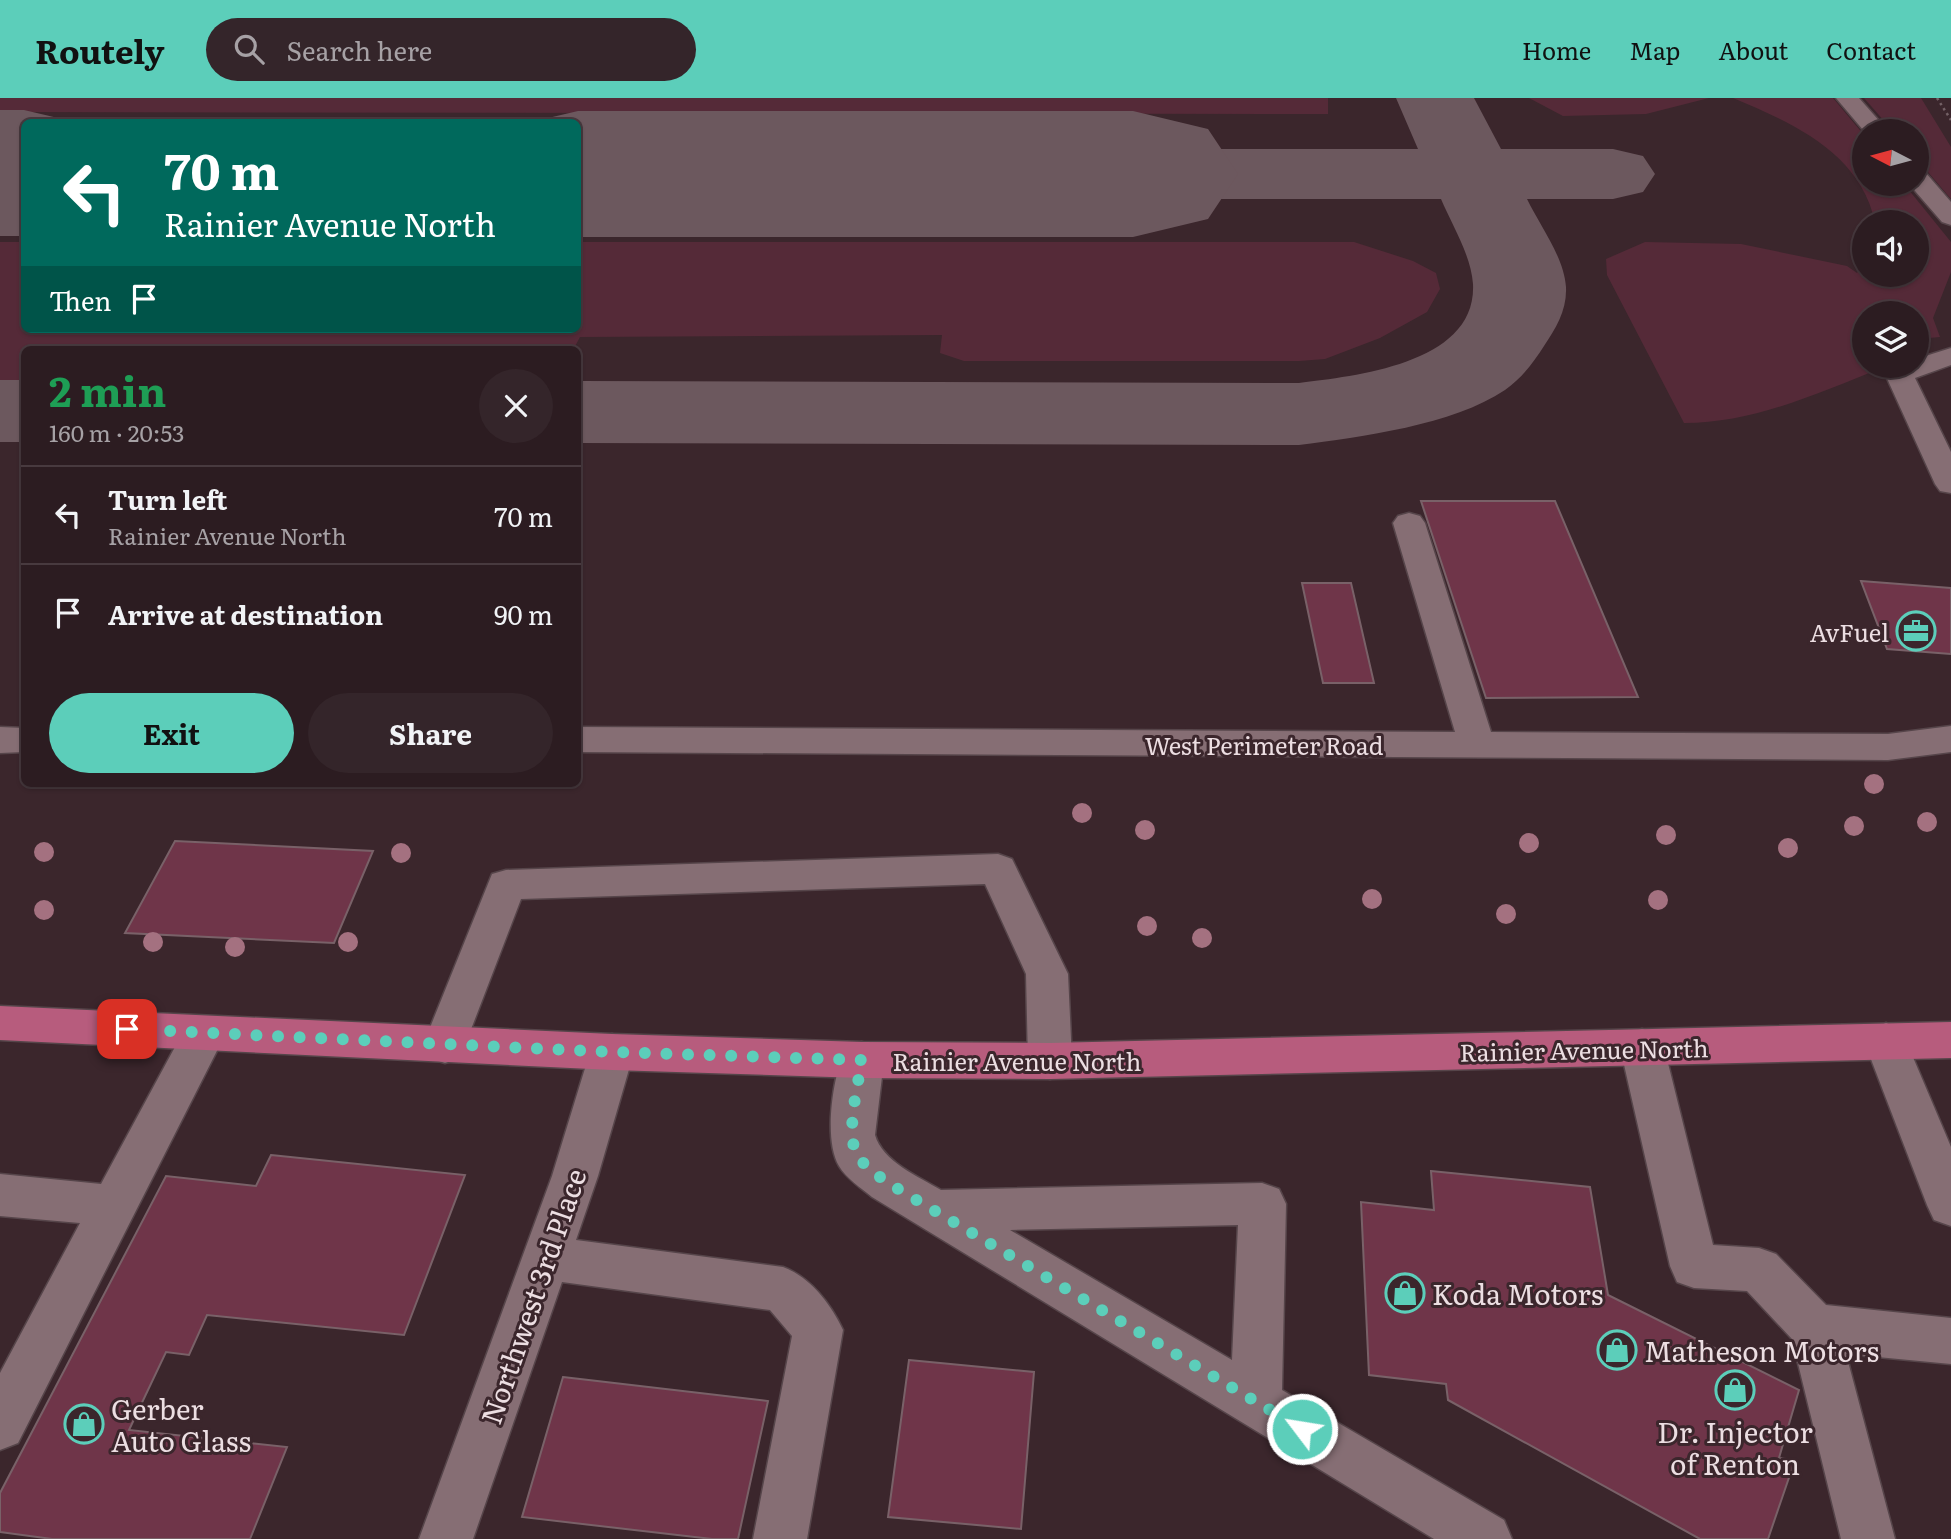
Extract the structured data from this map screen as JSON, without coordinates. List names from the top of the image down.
{
  "streets": {
    "main road": ["Rainier Avenue North"],
    "street": ["West Perimeter Road", "Northwest 3rd Place"]
  },
  "crossings": [
    ["Rainier Avenue North", "Northwest 3rd Place"]
  ],
  "places": {
    "office": ["AvFuel"],
    "shop": [
      "Koda Motors",
      "Matheson Motors",
      "Dr. Injector of Renton",
      "Gerber Auto Glass"
    ]
  },
  "north": "left",
  "page": {
    "header": "Routely",
    "search": "Search here",
    "nav": [
      "Home",
      "Map",
      "About",
      "Contact"
    ],
    "turn": ["70 m", "Rainier Avenue North"],
    "then": "Then",
    "heading": ["2 min", "160 m · 20:53"],
    "list": [
      {
        "name": "Turn left",
        "note": "Rainier Avenue North",
        "value": "70 m"
      },
      {
        "name": "Arrive at destination",
        "value": "90 m"
      }
    ],
    "buttons": ["Exit", "Share"]
  }
}
